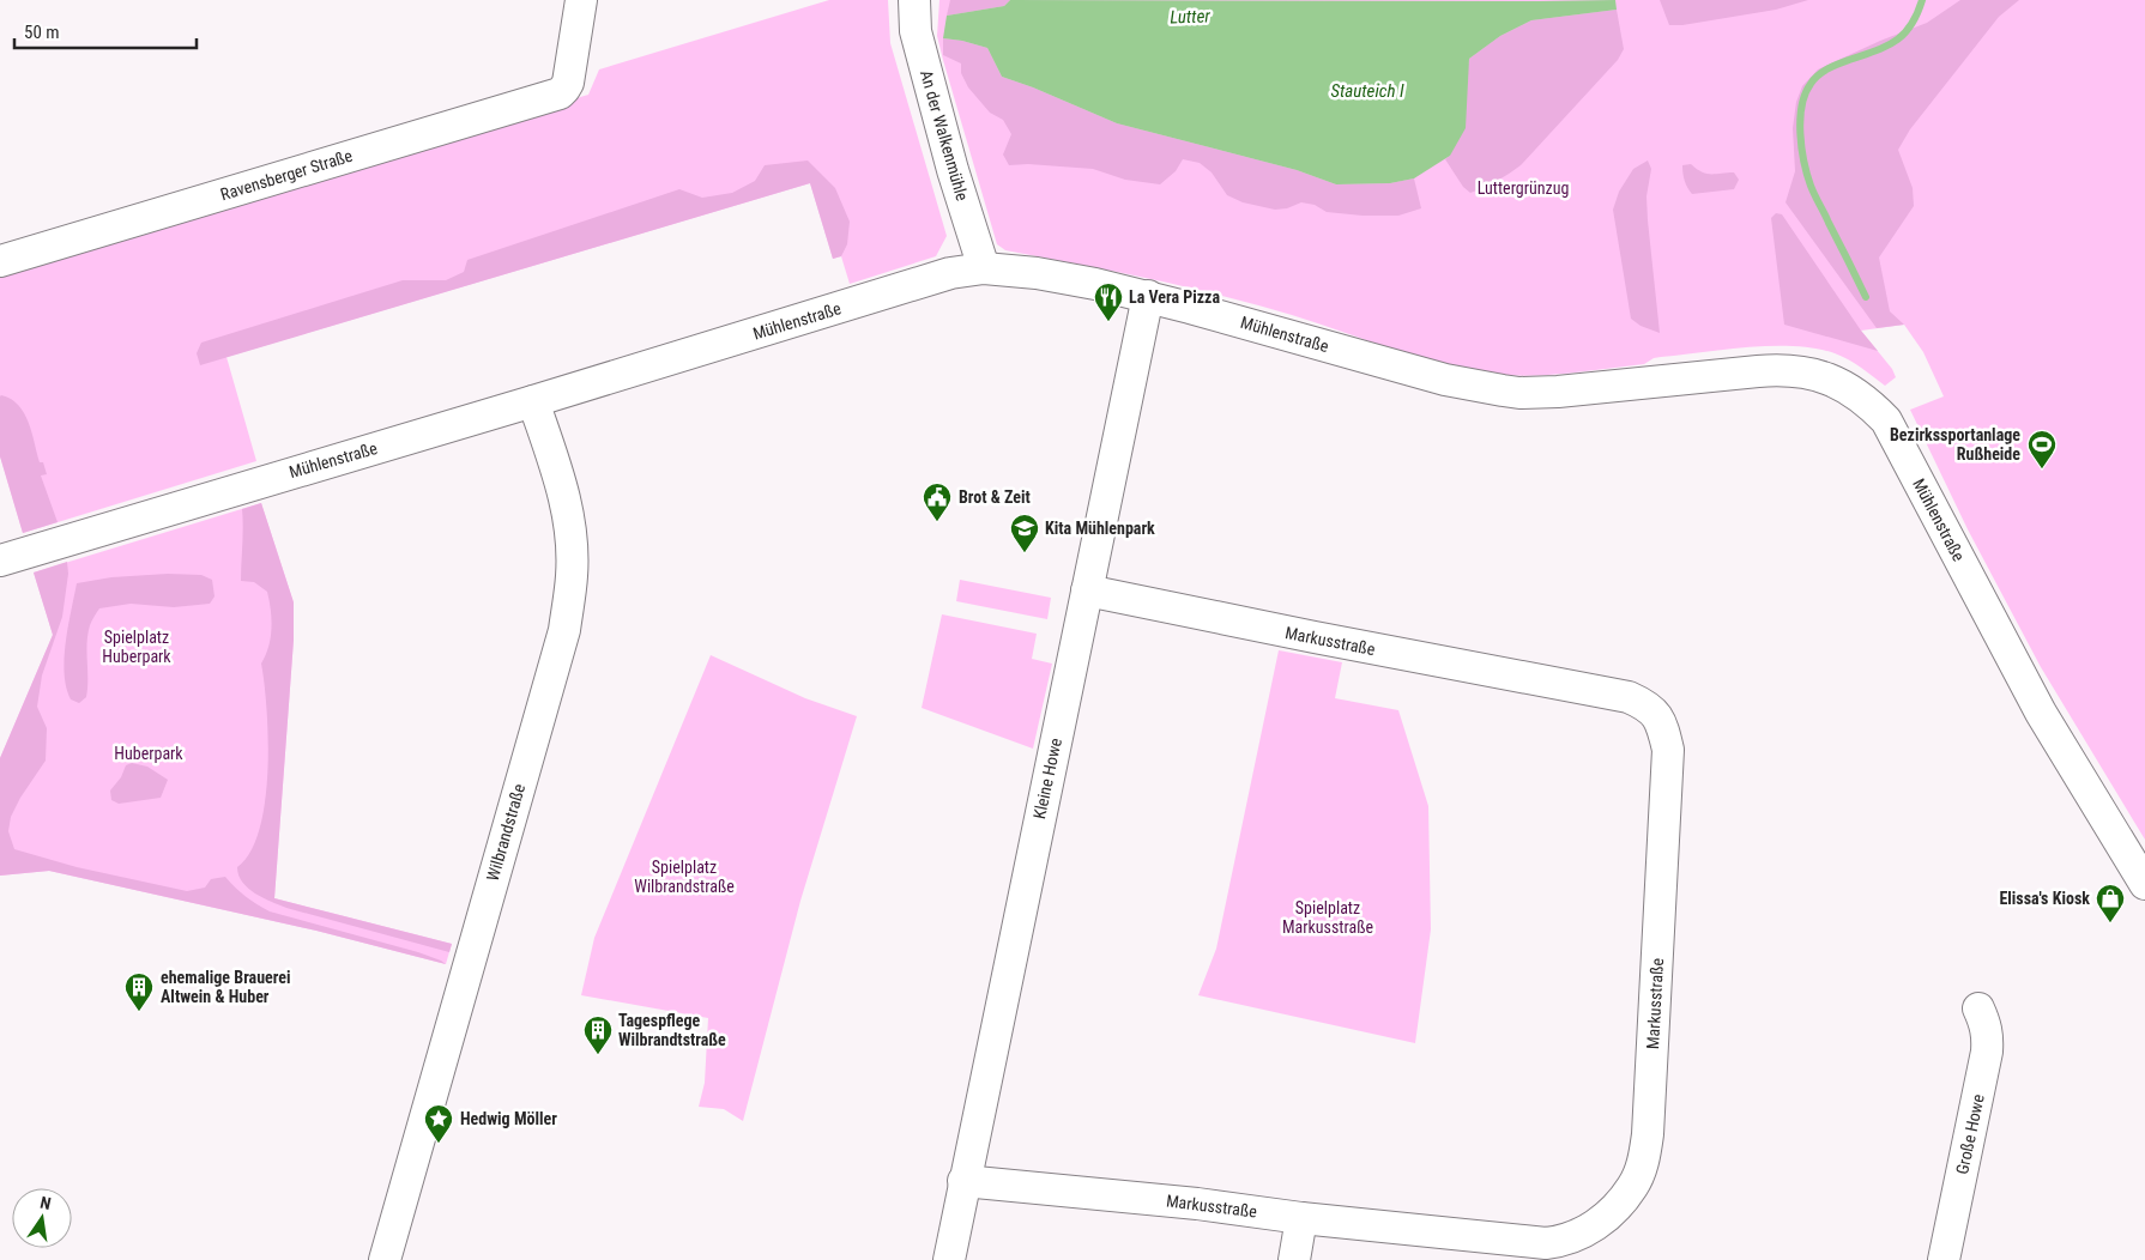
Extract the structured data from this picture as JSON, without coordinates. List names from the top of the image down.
{
  "streets": {
    "street": [
      "An der Walkenmühle",
      "Ravensberger Straße",
      "Mühlenstraße",
      "Markusstraße",
      "Kleine Howe",
      "Wilbrandstraße",
      "Große Howe"
    ]
  },
  "crossings": [
    ["An der Walkenmühle", "Mühlenstraße"],
    ["Mühlenstraße", "Kleine Howe"],
    ["Mühlenstraße", "Wilbrandstraße"],
    ["Markusstraße", "Kleine Howe"]
  ],
  "water": ["Lutter", "Stauteich I"],
  "parks": [
    "Luttergrünzug",
    "Spielplatz Huberpark",
    "Huberpark",
    "Spielplatz Wilbrandstraße",
    "Spielplatz Markusstraße"
  ],
  "places": {
    "restaurant": ["La Vera Pizza"],
    "sports": ["Bezirkssportanlage Rußheide"],
    "public building": ["Brot & Zeit"],
    "school or university": ["Kita Mühlenpark"],
    "shop": ["Elissa's Kiosk"],
    "building": ["ehemalige Brauerei Altwein & Huber", "Tagespflege Wilbrandtstraße"],
    "place": ["Hedwig Möller"]
  },
  "scale_bar": "50 m",
  "north": "top"
}
